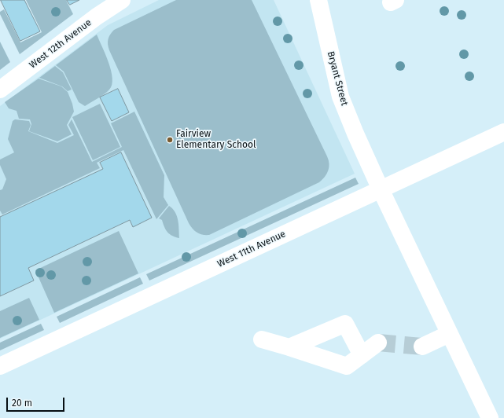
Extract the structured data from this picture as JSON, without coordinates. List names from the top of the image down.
{
  "streets": {
    "street": ["West 12th Avenue", "Bryant Street", "West 11th Avenue"]
  },
  "crossings": [
    ["Bryant Street", "West 11th Avenue"]
  ],
  "places": ["Fairview Elementary School"],
  "scale_bar": "20 m"
}
